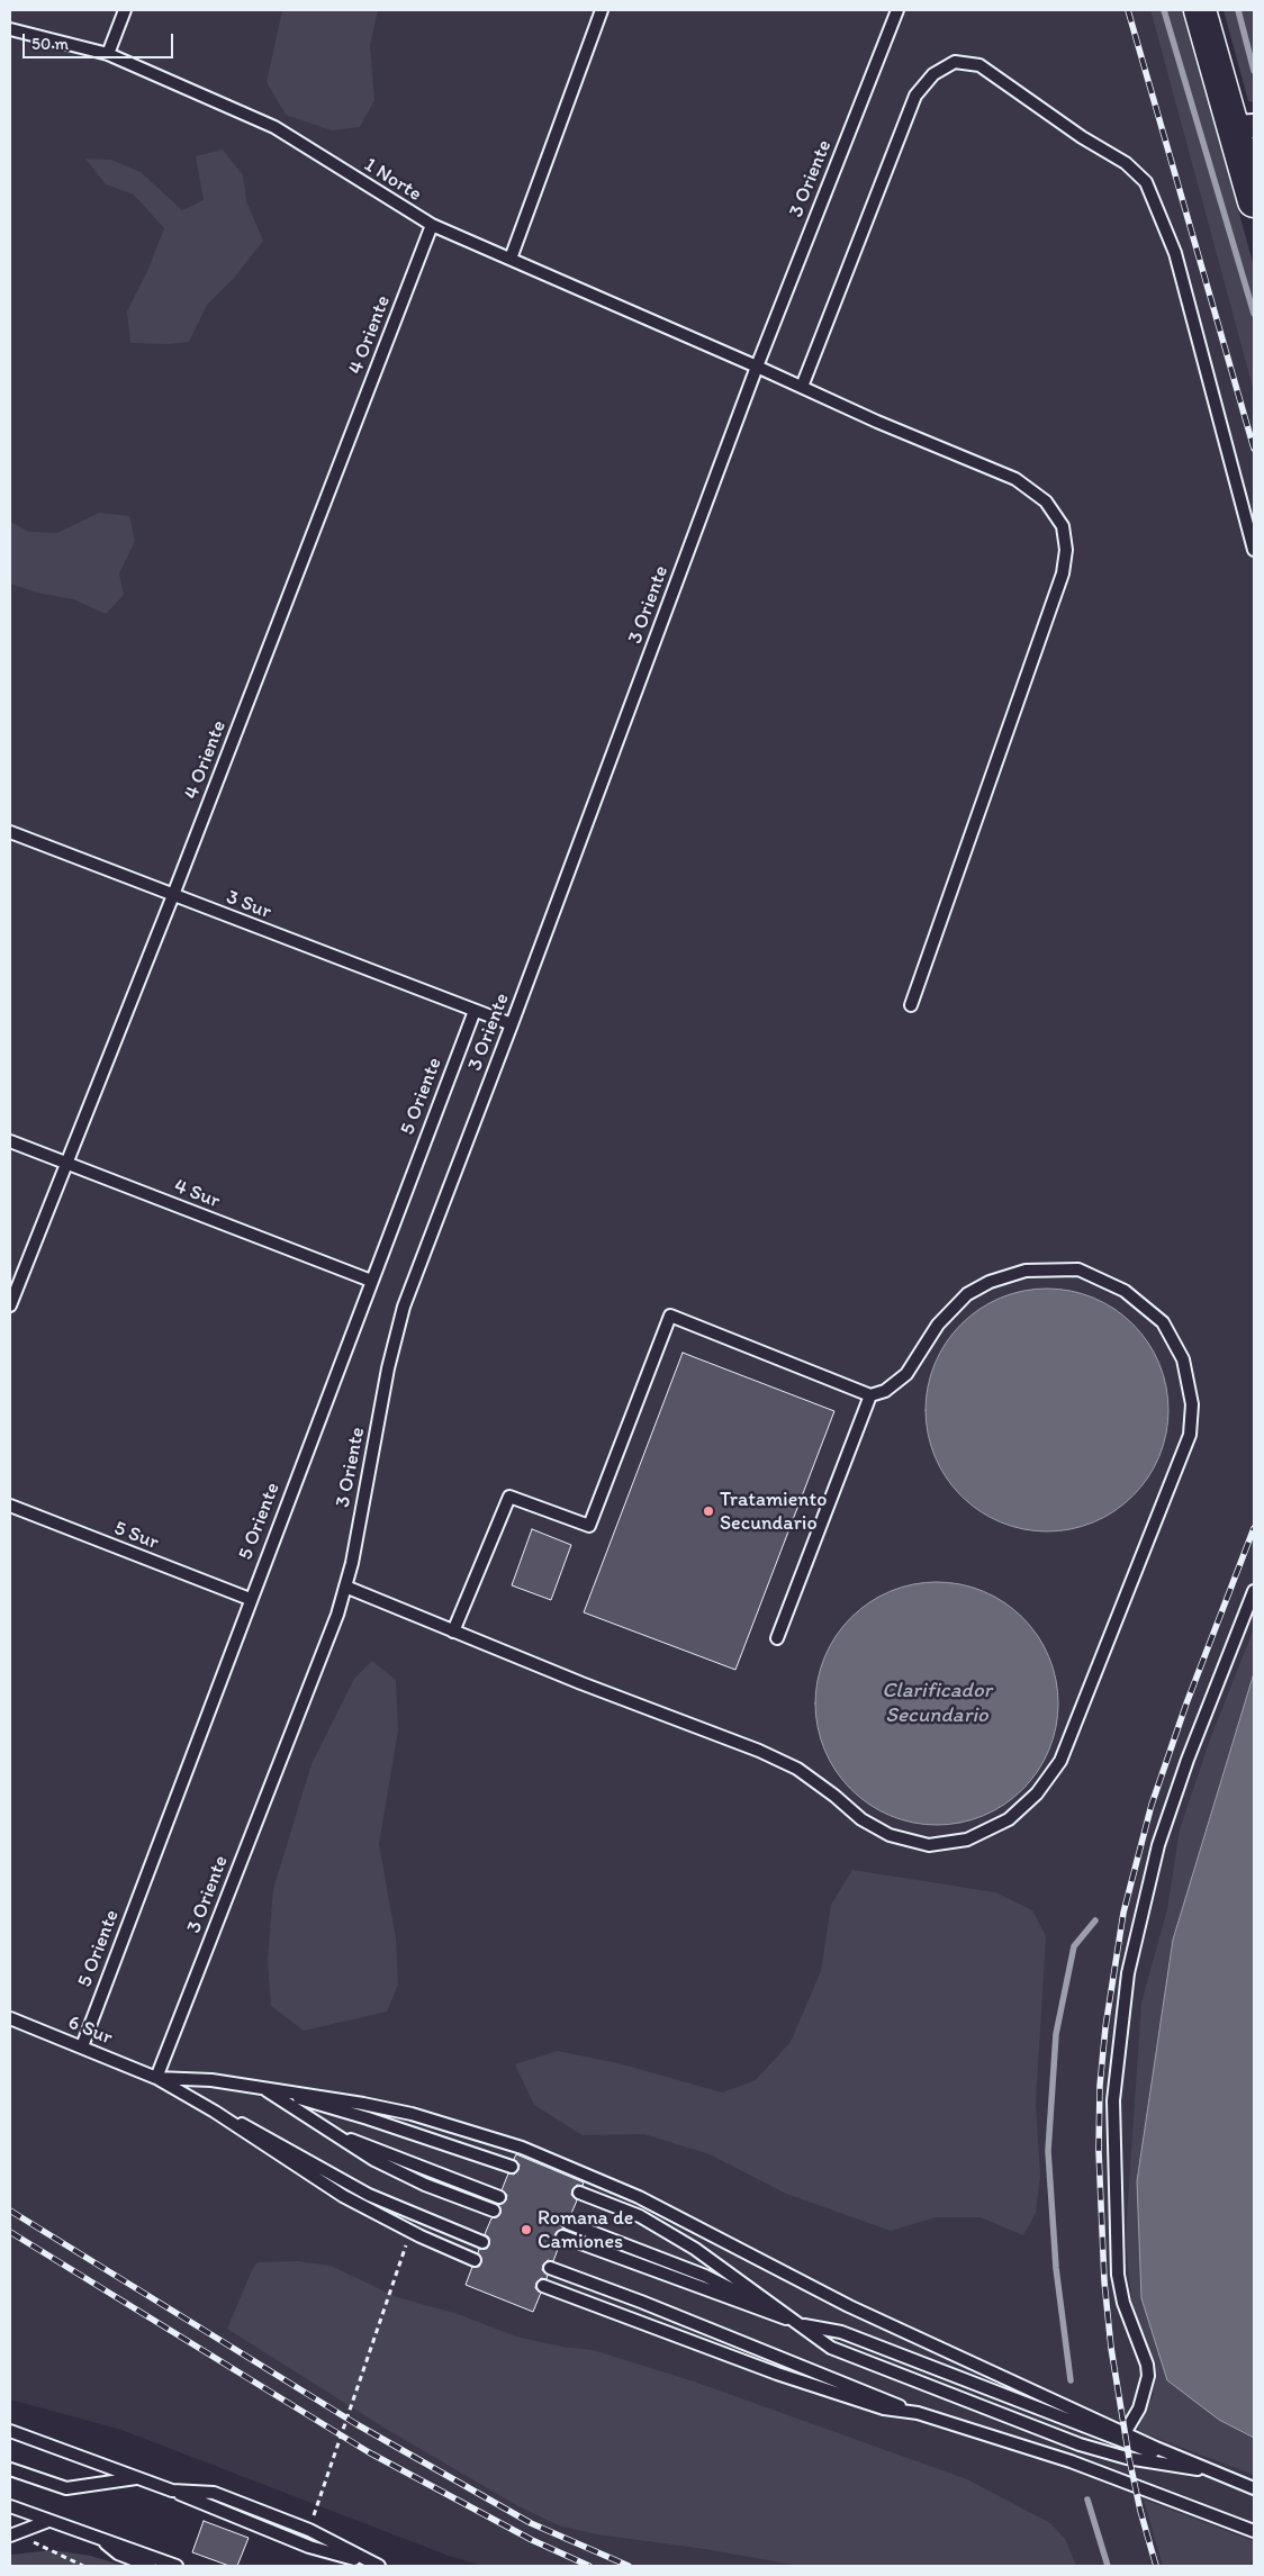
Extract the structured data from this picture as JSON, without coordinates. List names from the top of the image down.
{
  "streets": {
    "lane": [
      "3 Oriente",
      "1 Norte",
      "4 Oriente",
      "3 Sur",
      "5 Oriente",
      "4 Sur",
      "5 Sur",
      "6 Sur"
    ]
  },
  "crossings": [
    ["3 Oriente", "1 Norte"],
    ["3 Oriente", "3 Sur"],
    ["3 Oriente", "6 Sur"],
    ["1 Norte", "4 Oriente"],
    ["4 Oriente", "3 Sur"],
    ["4 Oriente", "4 Sur"],
    ["3 Sur", "5 Oriente"],
    ["5 Oriente", "4 Sur"],
    ["5 Oriente", "5 Sur"],
    ["5 Oriente", "6 Sur"]
  ],
  "water": ["Clarificador Secundario"],
  "places": ["Tratamiento Secundario", "Romana de Camiones"],
  "scale_bar": "50 m"
}
